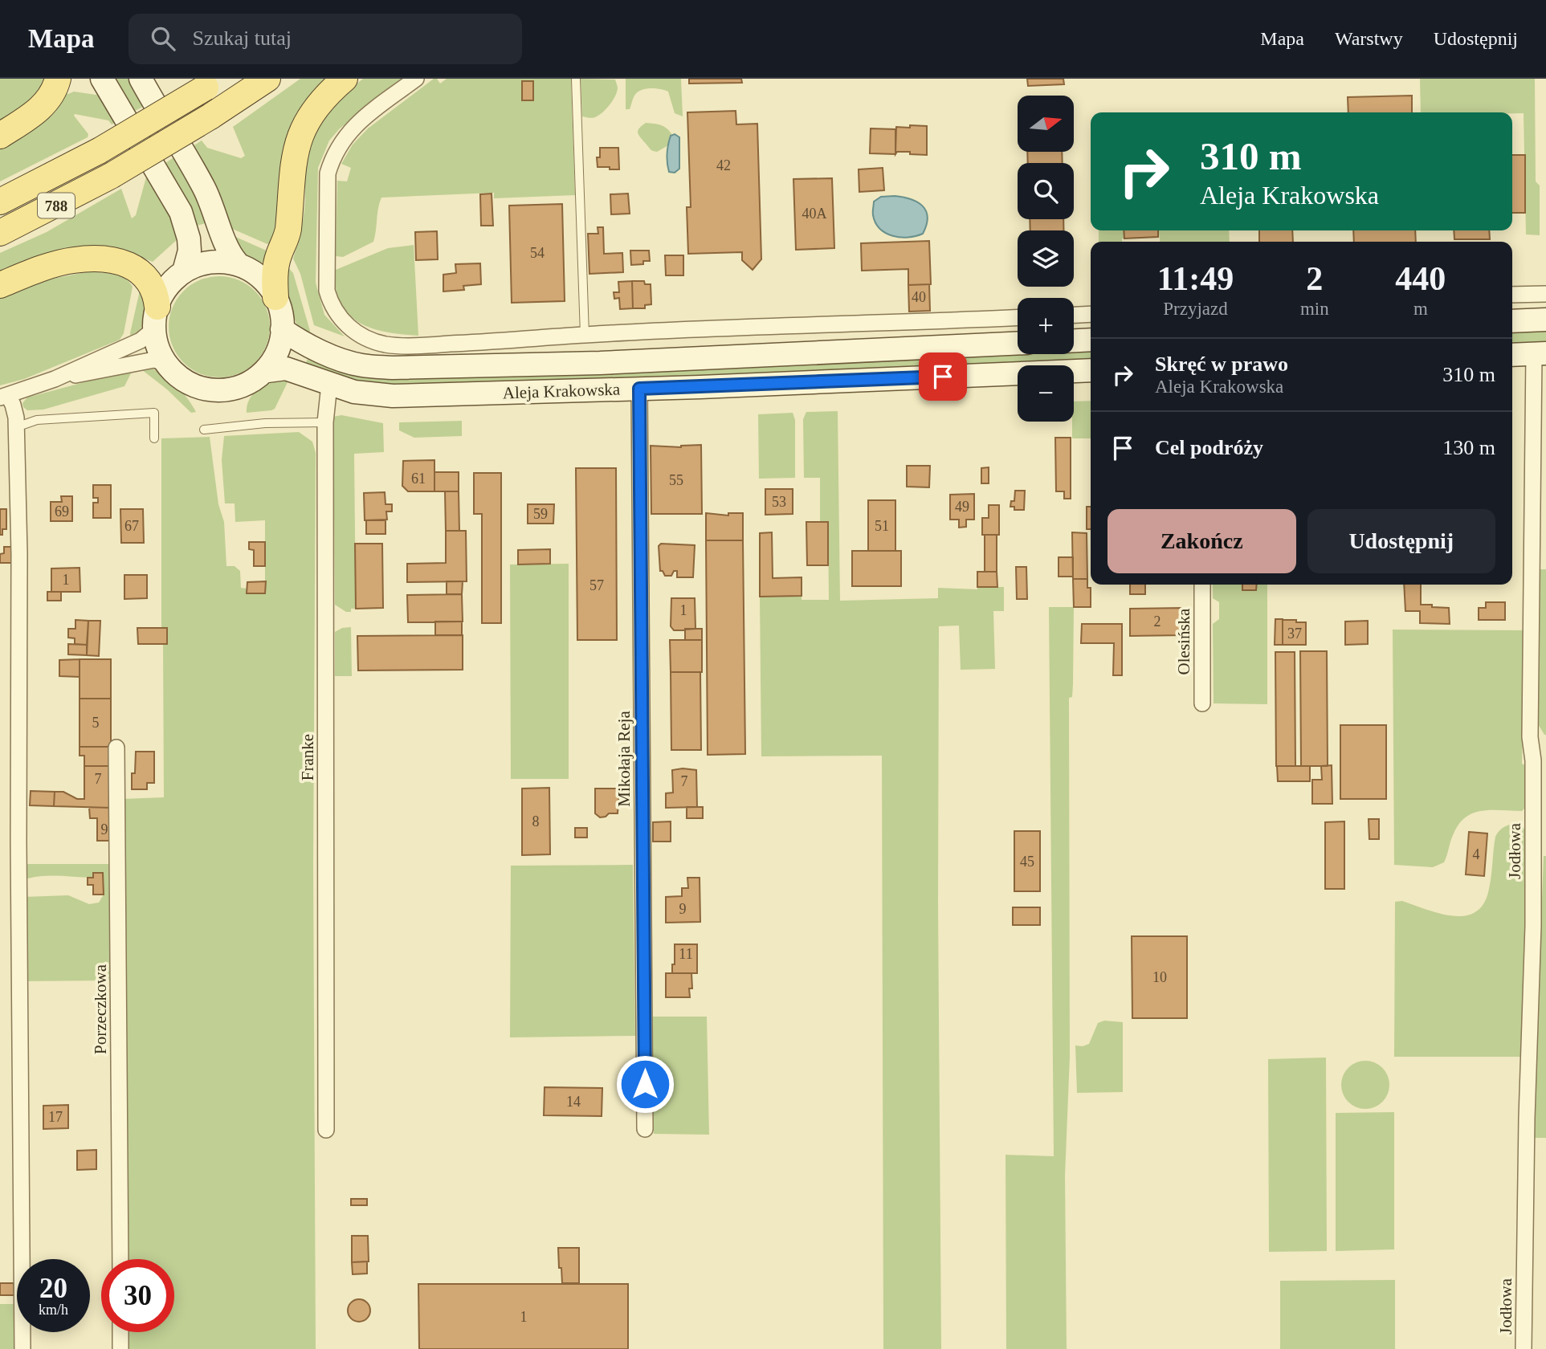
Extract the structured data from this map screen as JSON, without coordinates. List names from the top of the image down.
{
  "streets": {
    "main road": ["788", "Aleja Krakowska"],
    "street": [
      "Olesińska",
      "Franke",
      "Mikołaja Reja",
      "Jodłowa",
      "Porzeczkowa"
    ]
  },
  "crossings": [
    ["Aleja Krakowska", "Franke"],
    ["Aleja Krakowska", "Mikołaja Reja"]
  ],
  "house_numbers": [
    "42",
    "40A",
    "54",
    "40",
    "61",
    "55",
    "53",
    "49",
    "69",
    "59",
    "67",
    "51",
    "1",
    "57",
    "1",
    "2",
    "37",
    "5",
    "7",
    "7",
    "8",
    "9",
    "4",
    "45",
    "9",
    "11",
    "10",
    "14",
    "17",
    "1"
  ],
  "north": "right",
  "page": {
    "header": "Mapa",
    "search": "Szukaj tutaj",
    "nav": ["Mapa", "Warstwy", "Udostępnij"],
    "map_buttons": ["+", "−"],
    "turn": ["310 m", "Aleja Krakowska"],
    "eta": [
      "11:49",
      "Przyjazd",
      "2",
      "min",
      "440",
      "m"
    ],
    "list": [
      {
        "name": "Skręć w prawo",
        "note": "Aleja Krakowska",
        "value": "310 m"
      },
      {
        "name": "Cel podróży",
        "value": "130 m"
      }
    ],
    "buttons": ["Zakończ", "Udostępnij"],
    "speed": "20 km/h",
    "limit": "30"
  }
}
